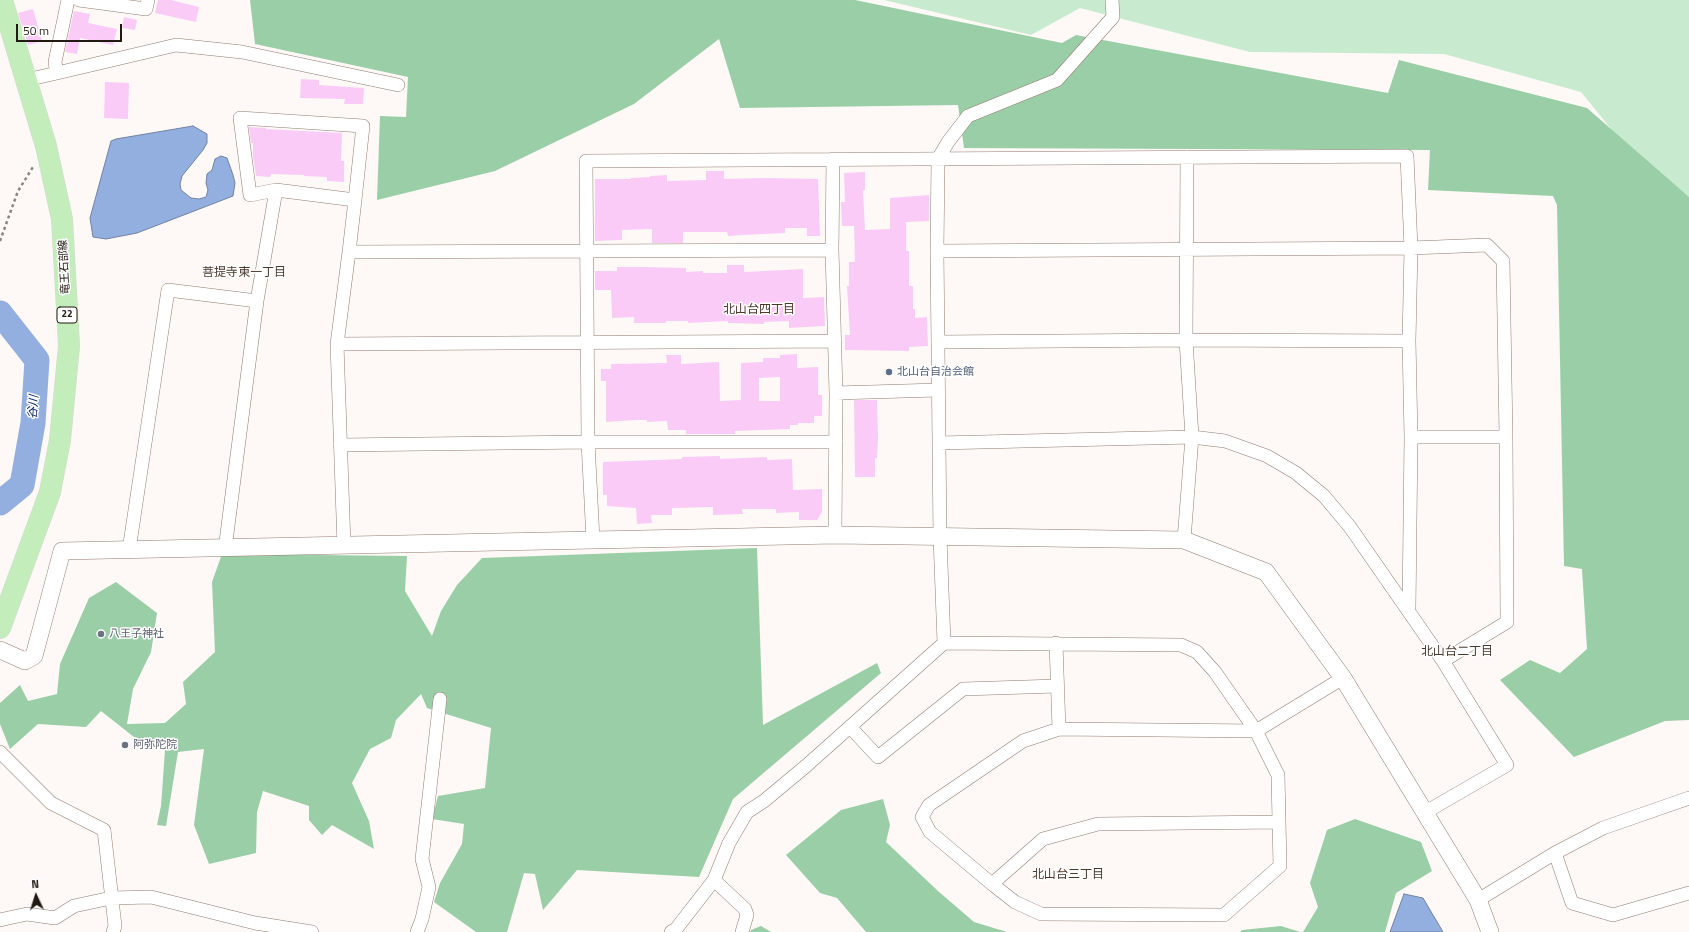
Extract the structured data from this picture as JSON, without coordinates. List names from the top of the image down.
{
  "streets": {
    "main road": ["竜王石部線", "22"]
  },
  "districts": [
    "菩提寺東一丁目",
    "北山台四丁目",
    "北山台二丁目",
    "北山台三丁目"
  ],
  "water": ["谷川"],
  "places": ["北山台自治会館", "八王子神社", "阿弥陀院"],
  "scale_bar": "50 m",
  "north": "top"
}
